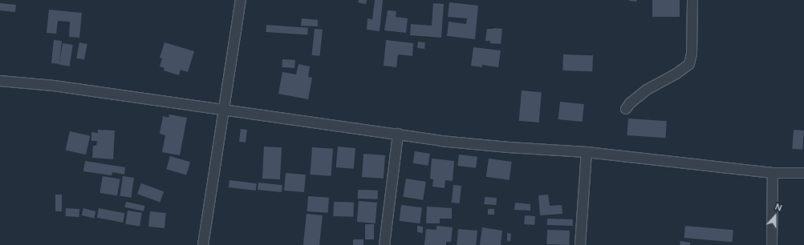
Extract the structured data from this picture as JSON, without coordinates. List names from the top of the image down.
{
  "north": "top"
}
